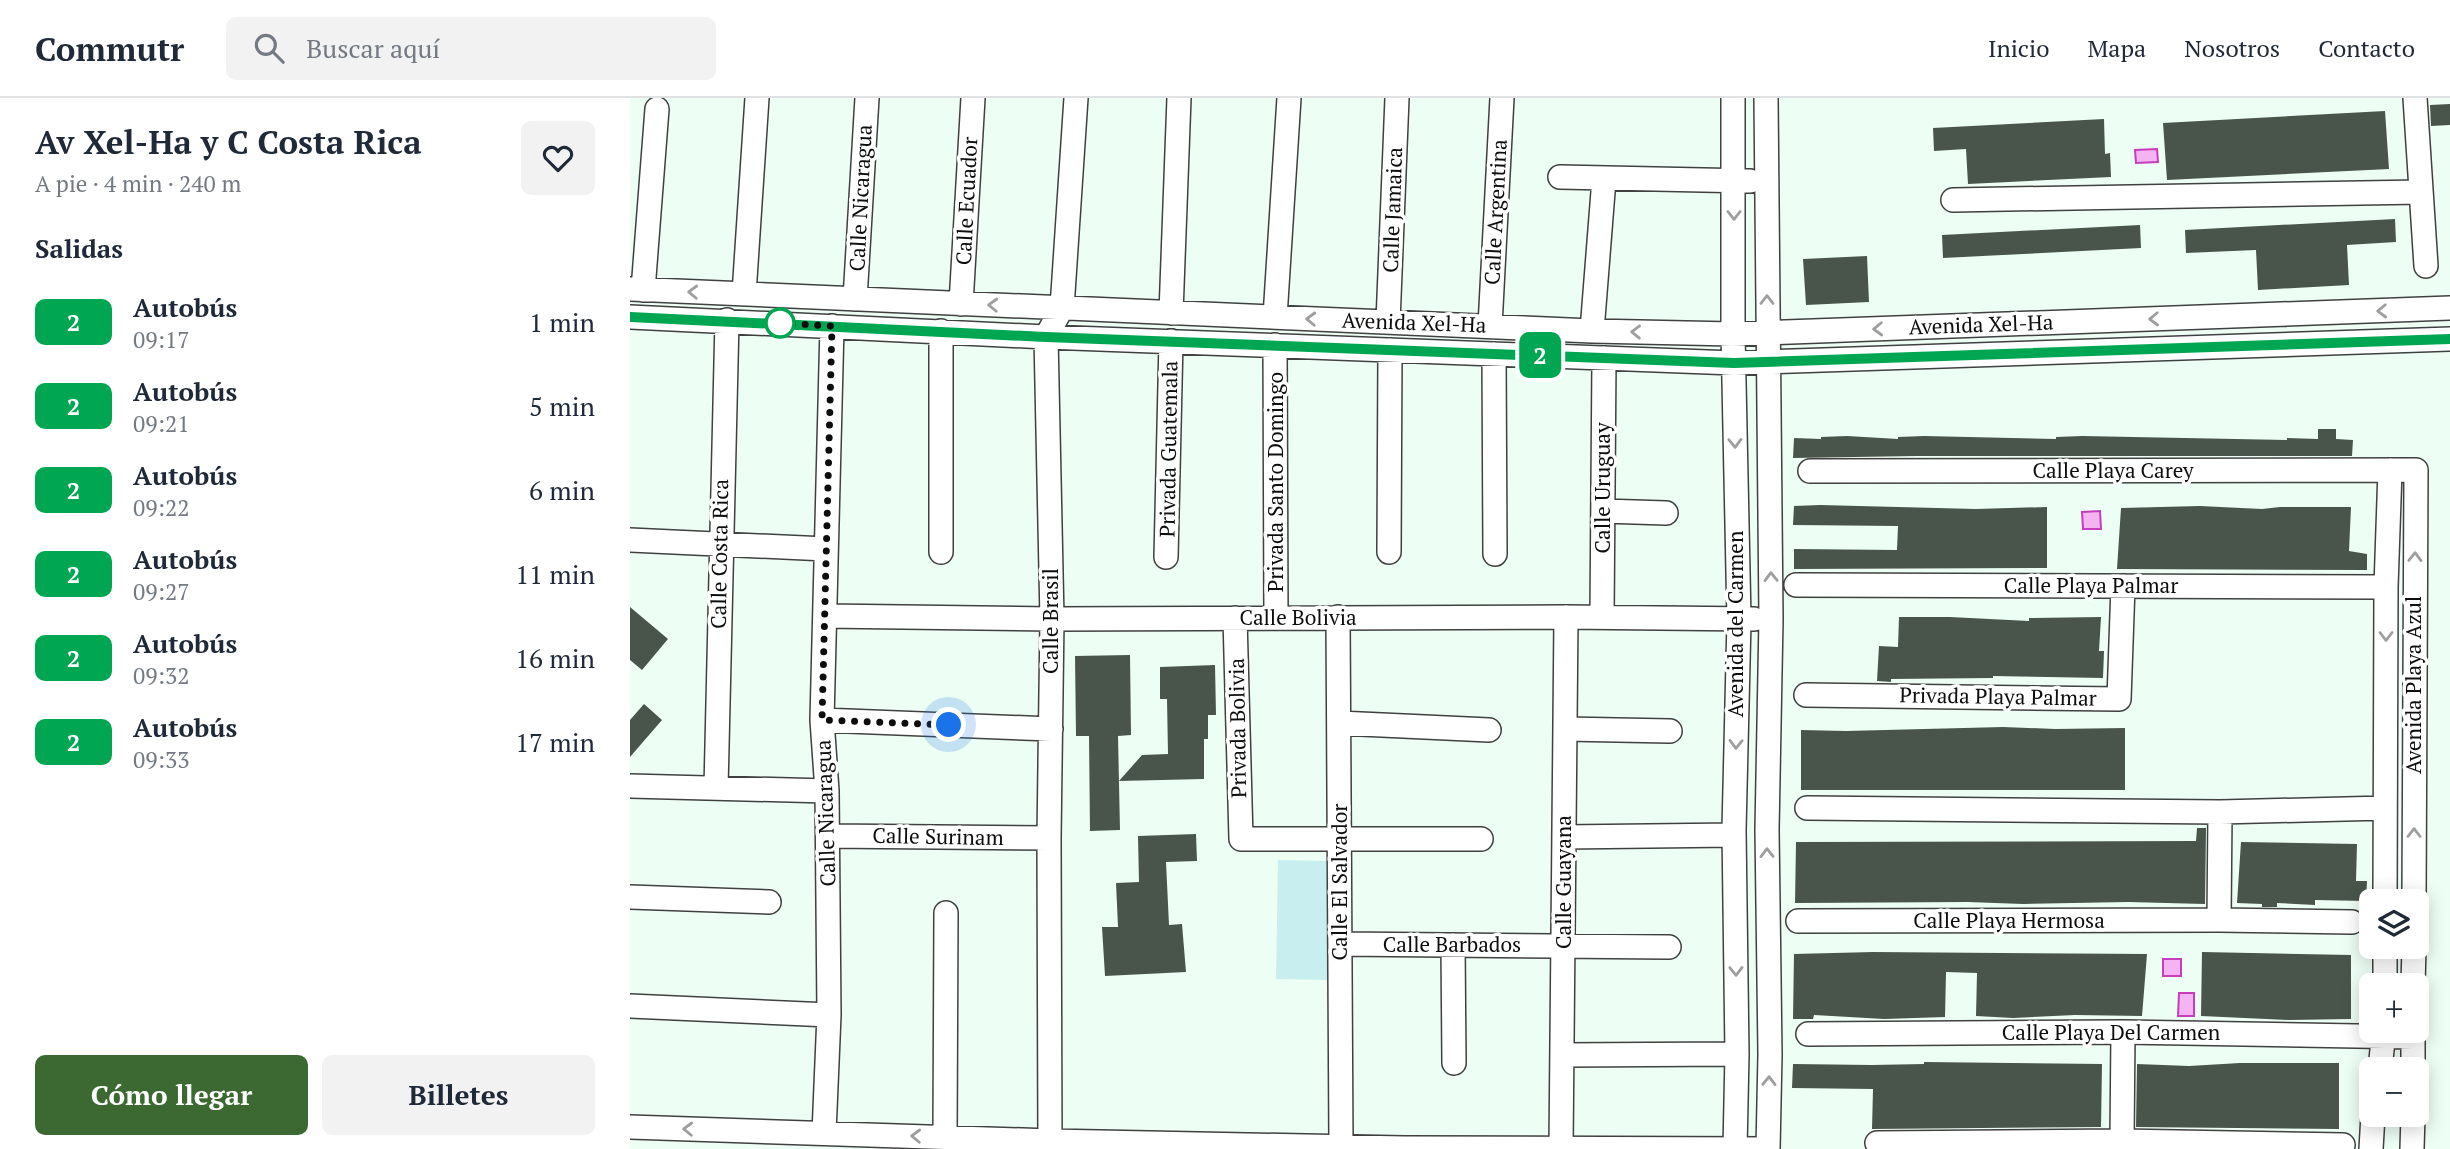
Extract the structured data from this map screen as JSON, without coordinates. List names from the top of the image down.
{
  "streets": {
    "street": [
      "Calle Nicaragua",
      "Calle Ecuador",
      "Calle Jamaica",
      "Calle Argentina",
      "Avenida Xel-Ha",
      "Privada Guatemala",
      "Calle Playa Carey",
      "Privada Santo Domingo",
      "Calle Uruguay",
      "Calle Costa Rica",
      "Calle Playa Palmar",
      "Calle Bolivia",
      "Calle Brasil",
      "Avenida del Carmen",
      "Avenida Playa Azul",
      "Privada Playa Palmar",
      "Privada Bolivia",
      "Calle Surinam",
      "Calle El Salvador",
      "Calle Guayana",
      "Calle Playa Hermosa",
      "Calle Barbados",
      "Calle Playa Del Carmen"
    ]
  },
  "crossings": [
    ["Calle Nicaragua", "Avenida Xel-Ha"],
    ["Calle Nicaragua", "Calle Bolivia"],
    ["Calle Nicaragua", "Calle Surinam"],
    ["Calle Ecuador", "Avenida Xel-Ha"],
    ["Calle Jamaica", "Avenida Xel-Ha"],
    ["Calle Argentina", "Avenida Xel-Ha"],
    ["Avenida Xel-Ha", "Privada Guatemala"],
    ["Avenida Xel-Ha", "Privada Santo Domingo"],
    ["Avenida Xel-Ha", "Calle Uruguay"],
    ["Avenida Xel-Ha", "Calle Costa Rica"],
    ["Avenida Xel-Ha", "Calle Brasil"],
    ["Avenida Xel-Ha", "Avenida del Carmen"],
    ["Calle Playa Carey", "Avenida Playa Azul"],
    ["Privada Santo Domingo", "Calle Bolivia"],
    ["Calle Uruguay", "Calle Bolivia"],
    ["Calle Playa Palmar", "Avenida Playa Azul"],
    ["Calle Playa Palmar", "Privada Playa Palmar"],
    ["Calle Bolivia", "Calle Brasil"],
    ["Calle Bolivia", "Avenida del Carmen"],
    ["Calle Bolivia", "Privada Bolivia"],
    ["Calle Bolivia", "Calle El Salvador"],
    ["Calle Bolivia", "Calle Guayana"],
    ["Calle Brasil", "Calle Surinam"],
    ["Privada Bolivia", "Calle El Salvador"],
    ["Calle El Salvador", "Calle Barbados"],
    ["Calle Guayana", "Calle Barbados"]
  ],
  "lines": ["bus line 2"],
  "page": {
    "header": "Commutr",
    "search": "Buscar aquí",
    "nav": [
      "Inicio",
      "Mapa",
      "Nosotros",
      "Contacto"
    ],
    "heading": [
      ["Av Xel-Ha y C Costa Rica", "A pie · 4 min · 240 m"],
      "Salidas"
    ],
    "on_map": "2",
    "list": [
      {
        "mark": "2",
        "name": "Autobús",
        "note": "09:17",
        "value": "1 min"
      },
      {
        "mark": "2",
        "name": "Autobús",
        "note": "09:21",
        "value": "5 min"
      },
      {
        "mark": "2",
        "name": "Autobús",
        "note": "09:22",
        "value": "6 min"
      },
      {
        "mark": "2",
        "name": "Autobús",
        "note": "09:27",
        "value": "11 min"
      },
      {
        "mark": "2",
        "name": "Autobús",
        "note": "09:32",
        "value": "16 min"
      },
      {
        "mark": "2",
        "name": "Autobús",
        "note": "09:33",
        "value": "17 min"
      }
    ],
    "map_buttons": ["+", "−"],
    "buttons": ["Cómo llegar", "Billetes"]
  }
}
